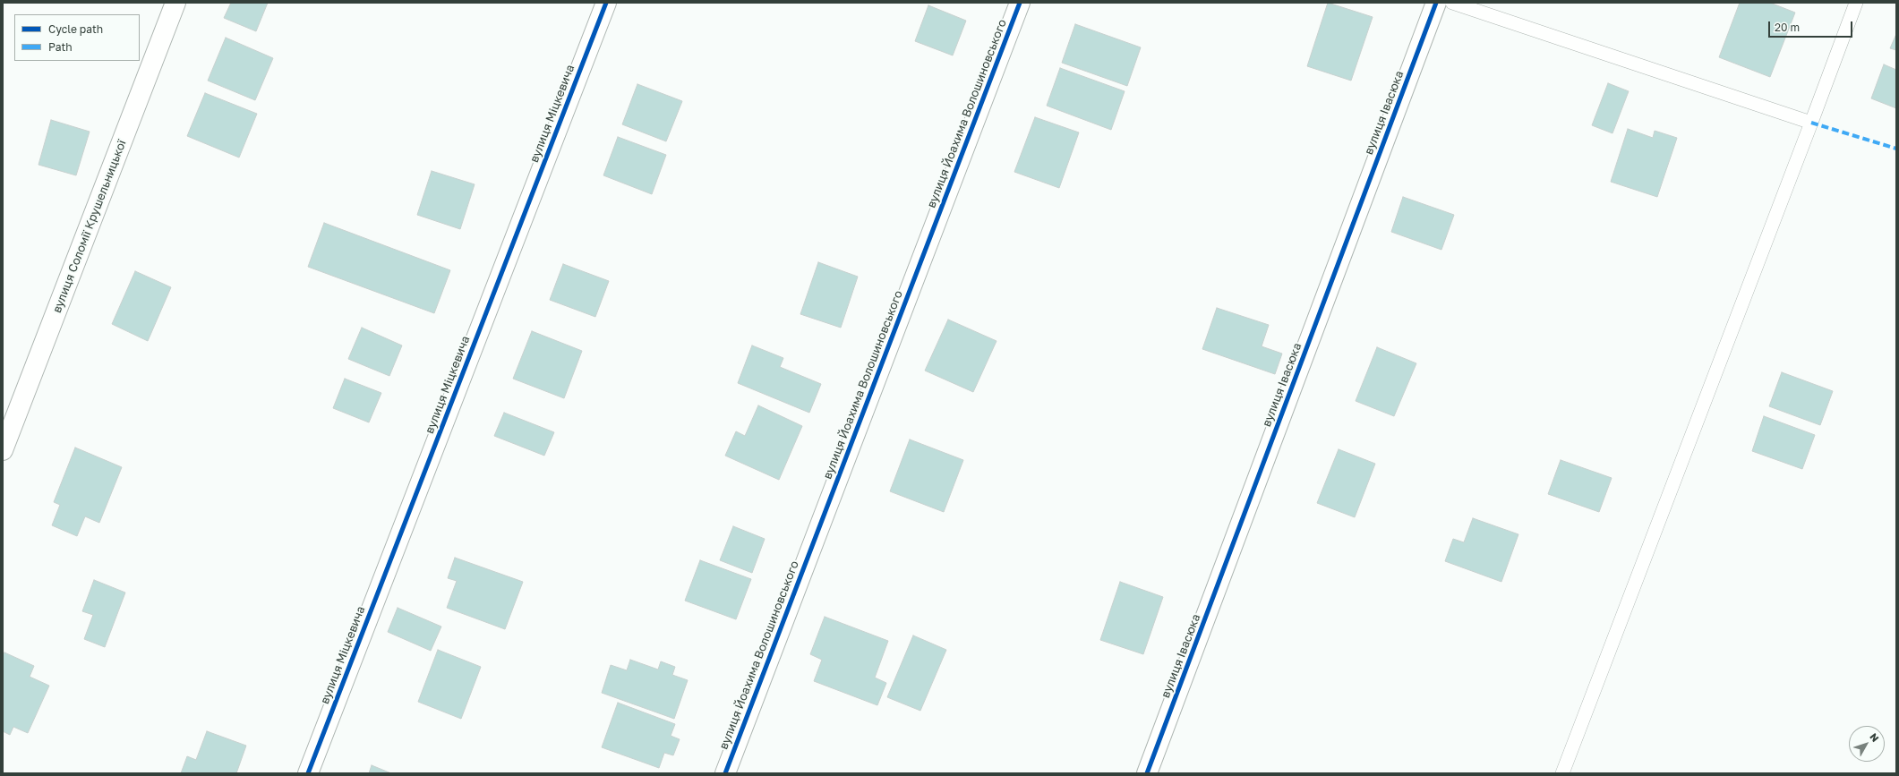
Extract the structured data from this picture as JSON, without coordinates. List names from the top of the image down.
{
  "streets": {
    "street": [
      "вулиця Івасюка",
      "вулиця Міцкевича",
      "вулиця Йоахима Волошиновського",
      "вулиця Соломії Крушельницької"
    ]
  },
  "legend": ["Cycle path", "Path"],
  "scale_bar": "20 m",
  "north": "top right"
}
